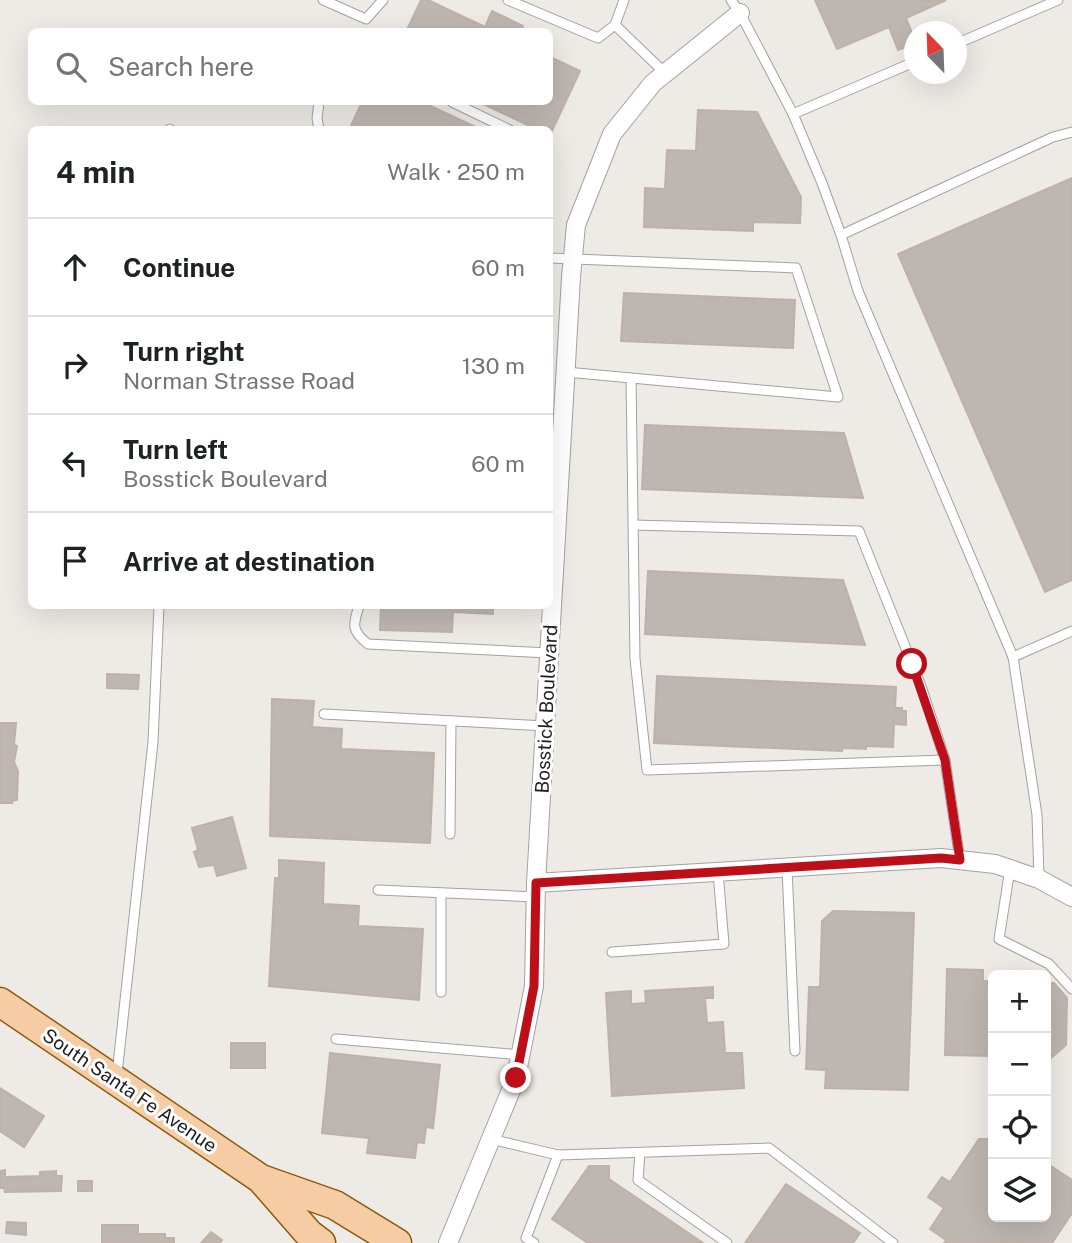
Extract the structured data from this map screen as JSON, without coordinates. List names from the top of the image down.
{
  "streets": {
    "main road": ["South Santa Fe Avenue"],
    "street": ["Bosstick Boulevard"]
  },
  "north": "top left",
  "page": {
    "search": "Search here",
    "heading": ["4 min", "Walk · 250 m"],
    "list": [
      ["Continue", "60 m"],
      ["Turn right", "Norman Strasse Road", "130 m"],
      ["Turn left", "Bosstick Boulevard", "60 m"],
      "Arrive at destination"
    ],
    "map_buttons": ["+", "−"]
  }
}
